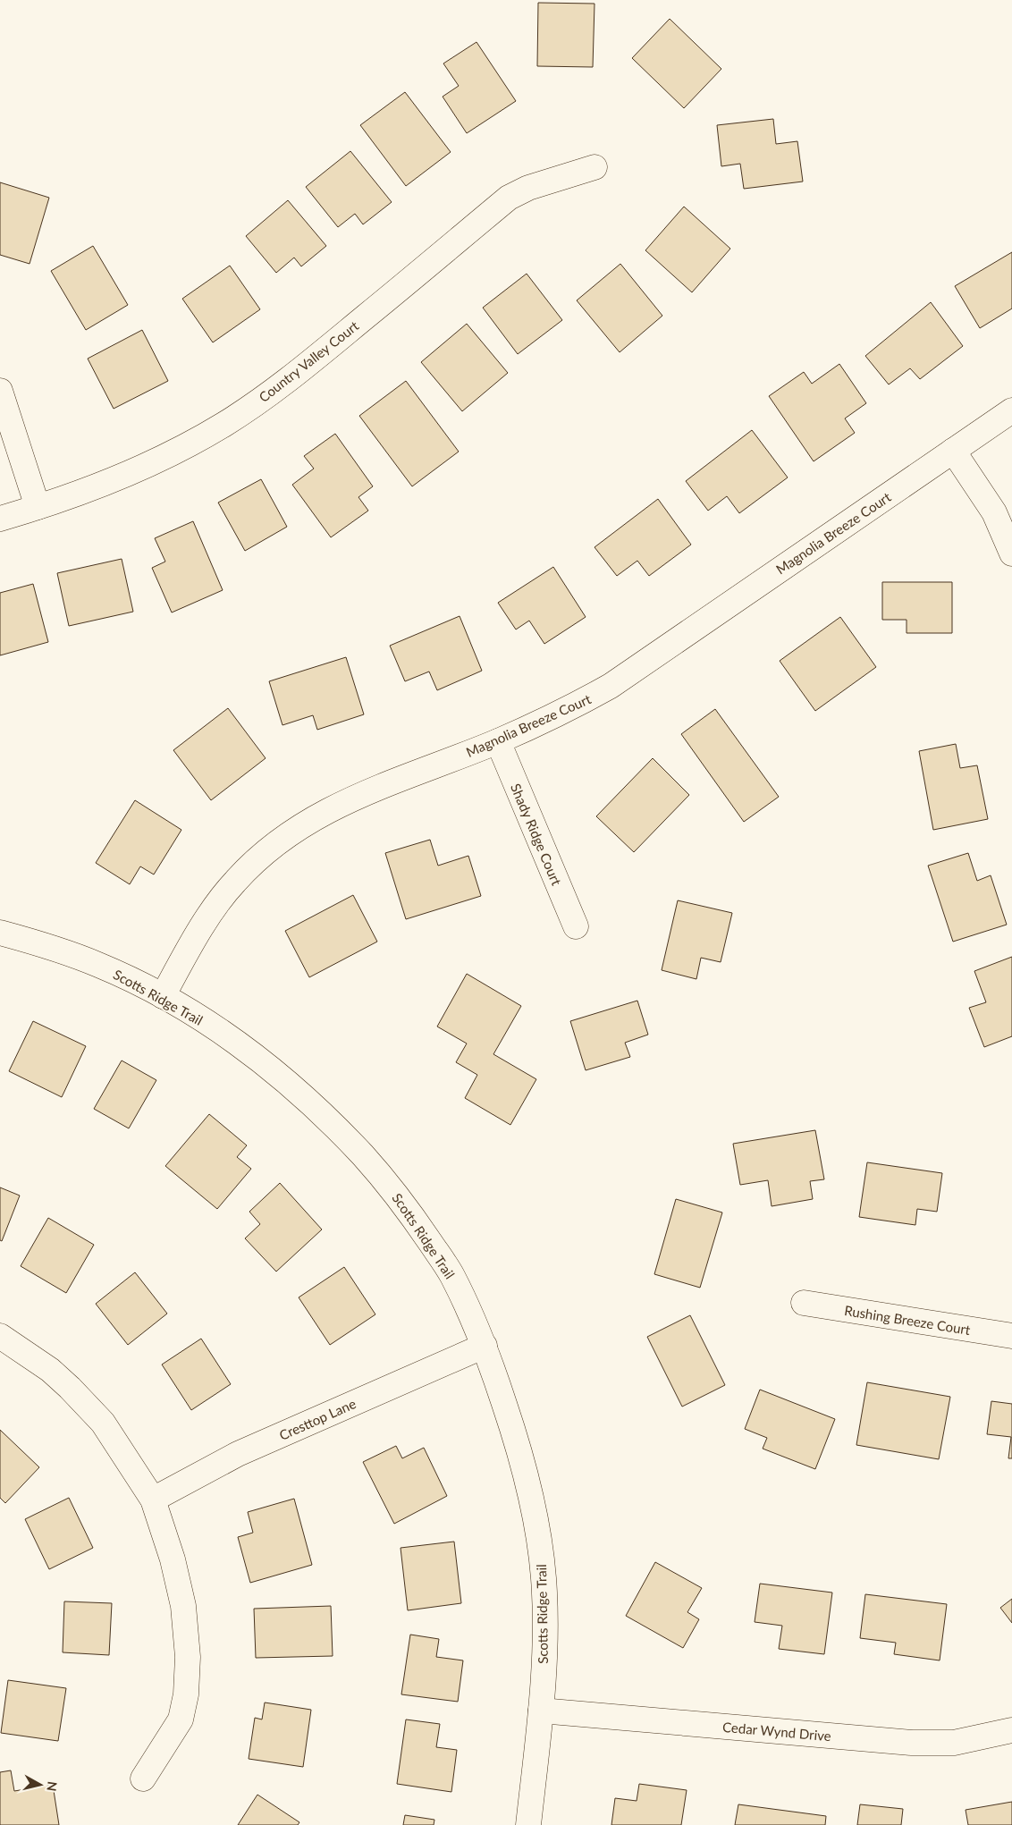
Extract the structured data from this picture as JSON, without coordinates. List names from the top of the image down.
{
  "streets": {
    "street": [
      "Country Valley Court",
      "Magnolia Breeze Court",
      "Shady Ridge Court",
      "Scotts Ridge Trail",
      "Rushing Breeze Court",
      "Cresttop Lane",
      "Cedar Wynd Drive"
    ]
  },
  "crossings": [
    ["Magnolia Breeze Court", "Shady Ridge Court"],
    ["Magnolia Breeze Court", "Scotts Ridge Trail"],
    ["Scotts Ridge Trail", "Cresttop Lane"],
    ["Scotts Ridge Trail", "Cedar Wynd Drive"]
  ],
  "north": "right"
}
